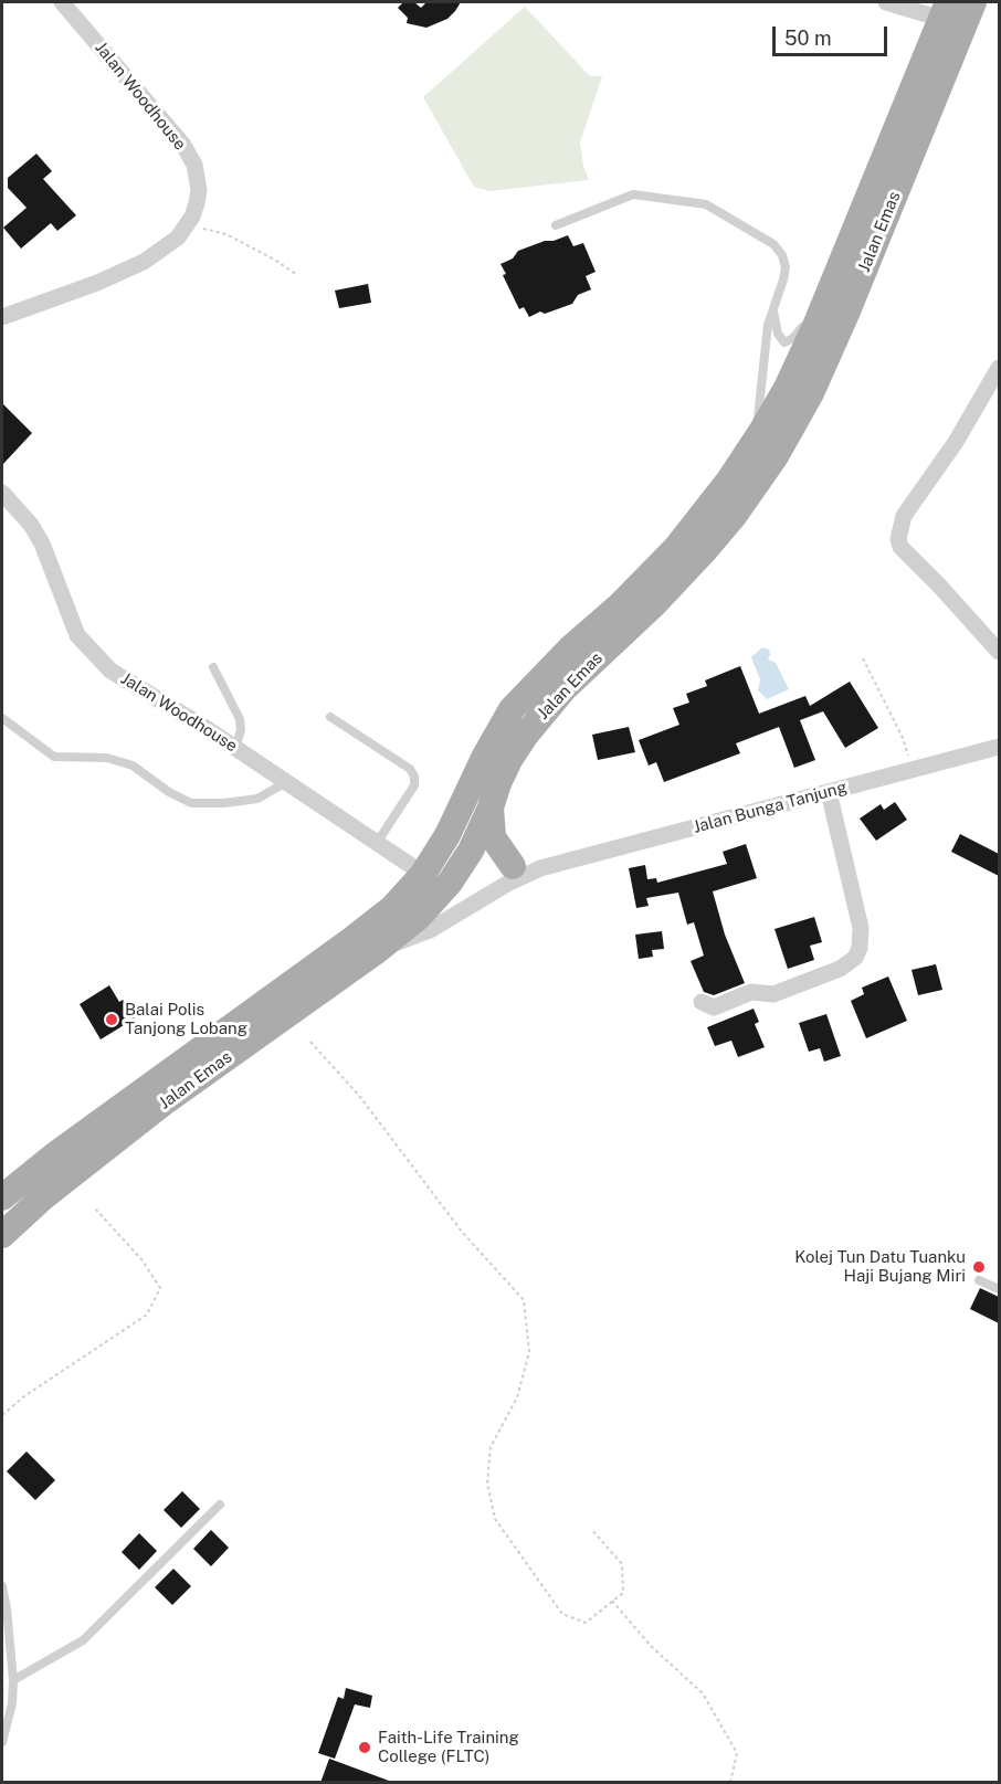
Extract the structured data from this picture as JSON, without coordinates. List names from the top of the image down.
{
  "streets": {
    "main road": ["Jalan Emas"],
    "street": ["Jalan Woodhouse", "Jalan Bunga Tanjung"]
  },
  "crossings": [
    ["Jalan Woodhouse", "Jalan Emas"]
  ],
  "places": ["Balai Polis Tanjong Lobang", "Kolej Tun Datu Tuanku Haji Bujang Miri", "Faith-Life Training College (FLTC)"],
  "scale_bar": "50 m"
}
